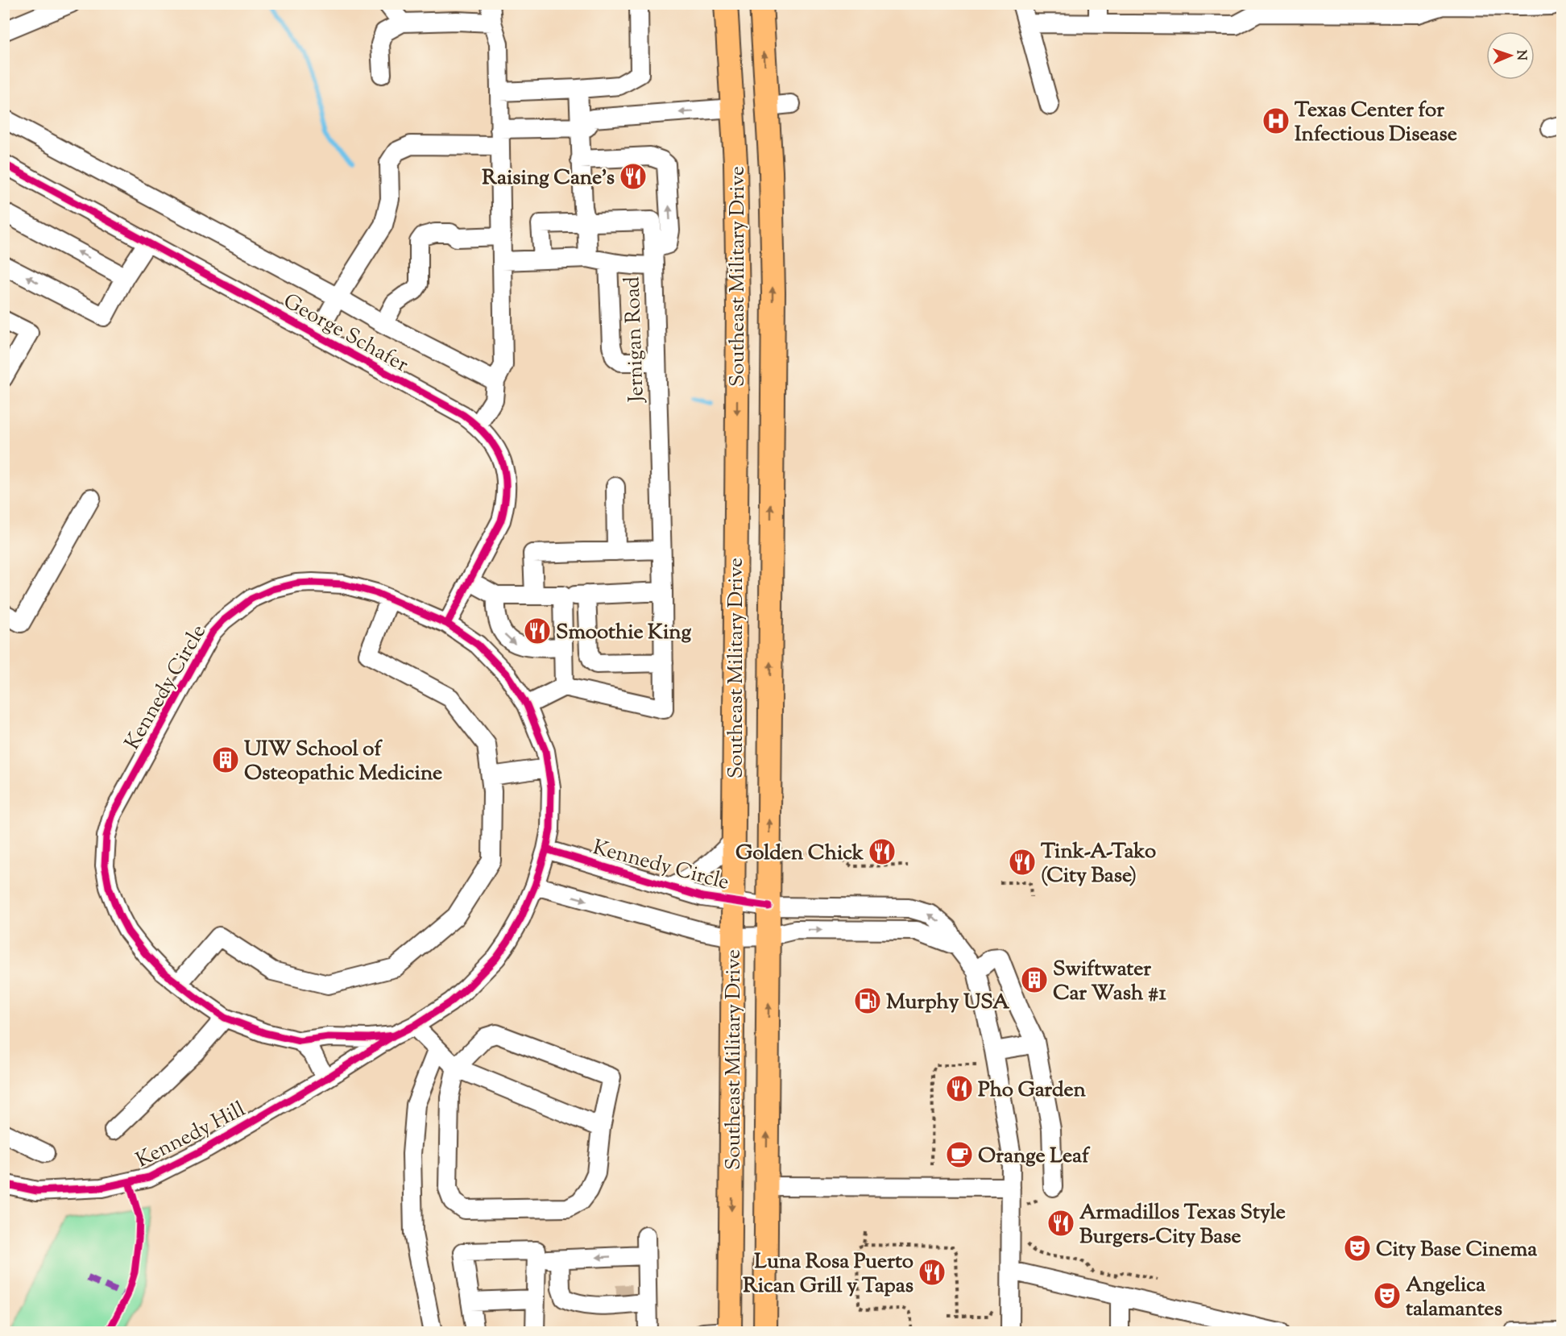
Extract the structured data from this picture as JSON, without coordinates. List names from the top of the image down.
{
  "streets": {
    "main road": ["Southeast Military Drive"],
    "street": [
      "George Schafer",
      "Jernigan Road",
      "Kennedy Circle",
      "Kennedy Hill"
    ]
  },
  "crossings": [
    ["Southeast Military Drive", "Kennedy Circle"],
    ["George Schafer", "Kennedy Circle"],
    ["Kennedy Circle", "Kennedy Hill"]
  ],
  "places": {
    "hospital": ["Texas Center for Infectious Disease"],
    "restaurant": [
      "Raising Cane's",
      "Smoothie King",
      "Golden Chick",
      "Tink-A-Tako (City Base)",
      "Pho Garden",
      "Armadillos Texas Style Burgers-City Base",
      "Luna Rosa Puerto Rican Grill y Tapas"
    ],
    "building": ["UIW School of Osteopathic Medicine", "Swiftwater Car Wash #1"],
    "fuel station": ["Murphy USA"],
    "cafe": ["Orange Leaf"],
    "theatre": ["City Base Cinema", "Angelica talamantes"]
  },
  "north": "right"
}
